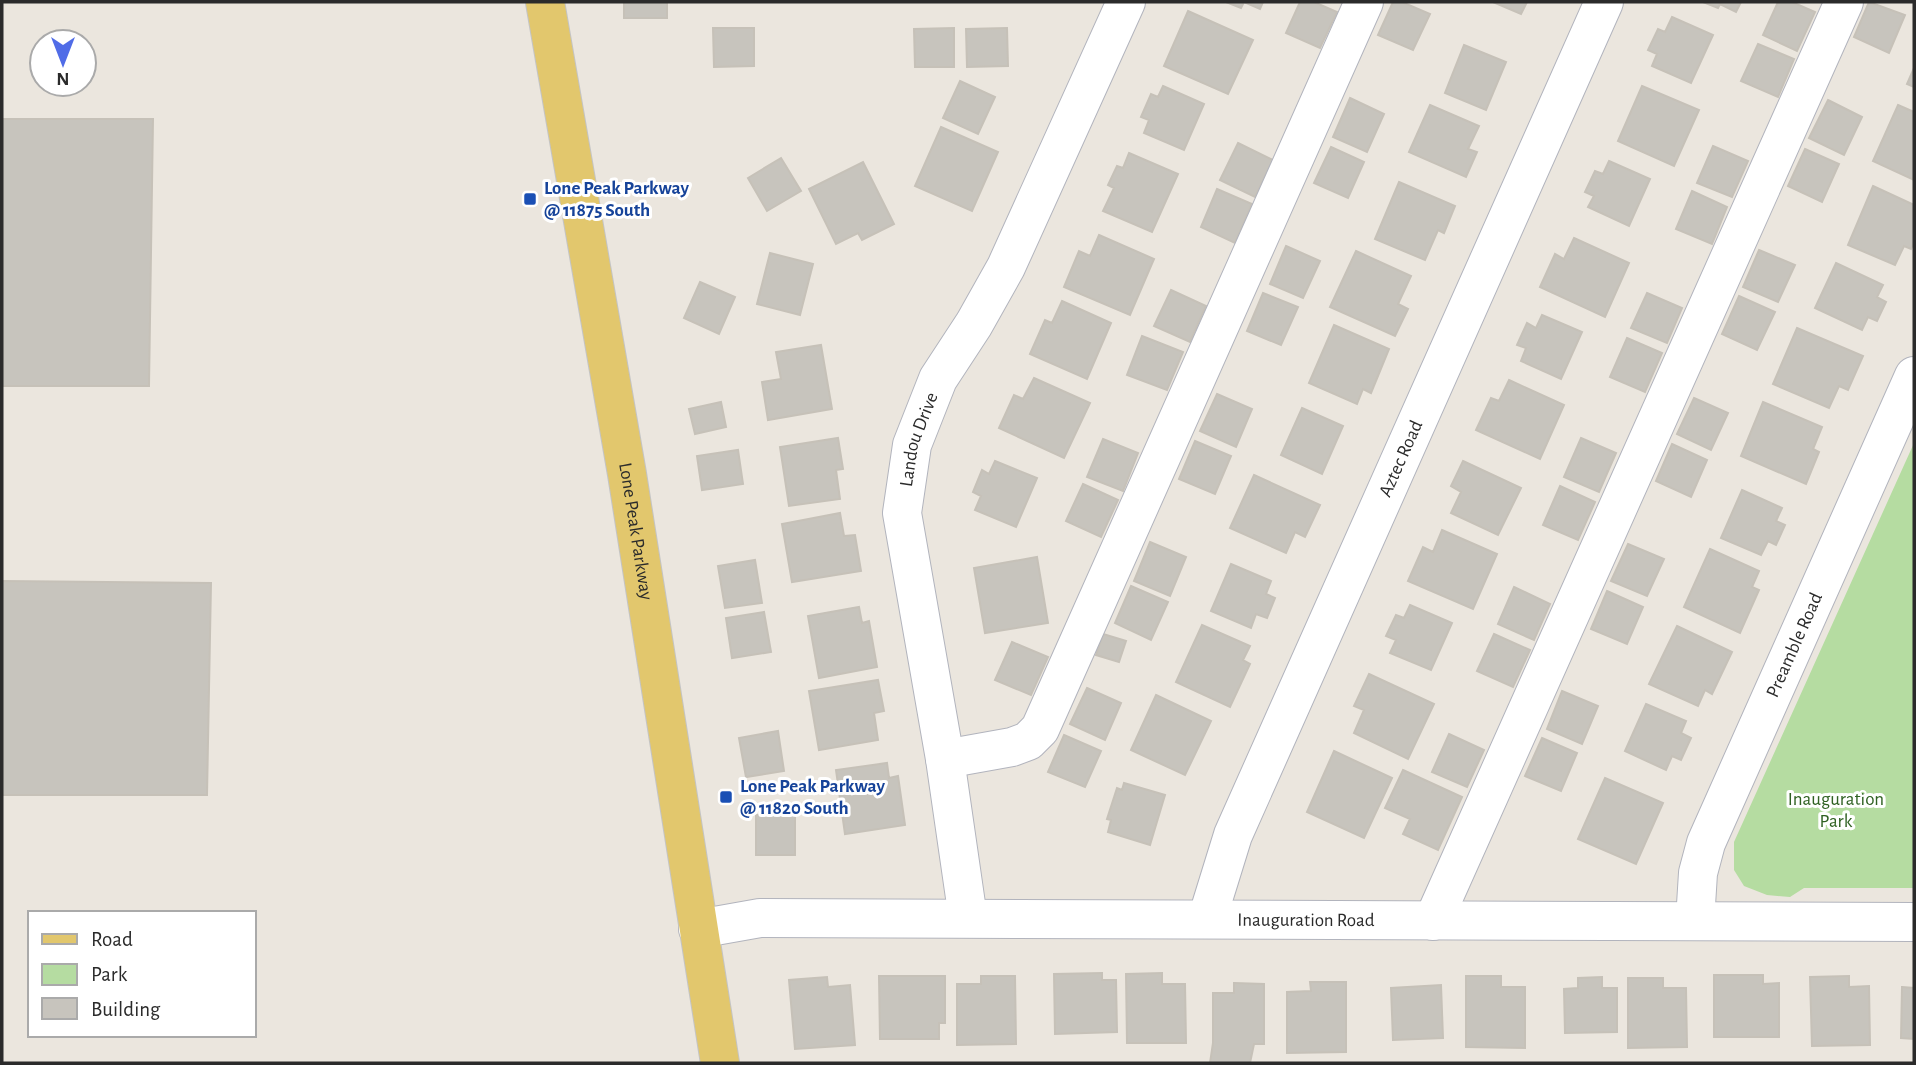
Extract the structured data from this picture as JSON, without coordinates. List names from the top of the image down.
{
  "streets": {
    "main road": ["Lone Peak Parkway"],
    "street": [
      "Landou Drive",
      "Aztec Road",
      "Preamble Road",
      "Inauguration Road"
    ]
  },
  "crossings": [
    ["Landou Drive", "Inauguration Road"],
    ["Aztec Road", "Inauguration Road"],
    ["Lone Peak Parkway", "Inauguration Road"],
    ["Preamble Road", "Inauguration Road"]
  ],
  "parks": ["Inauguration Park"],
  "places": {
    "transit": ["Lone Peak Parkway @ 11875 South", "Lone Peak Parkway @ 11820 South"]
  },
  "legend": ["Road", "Park", "Building"],
  "north": "bottom"
}
